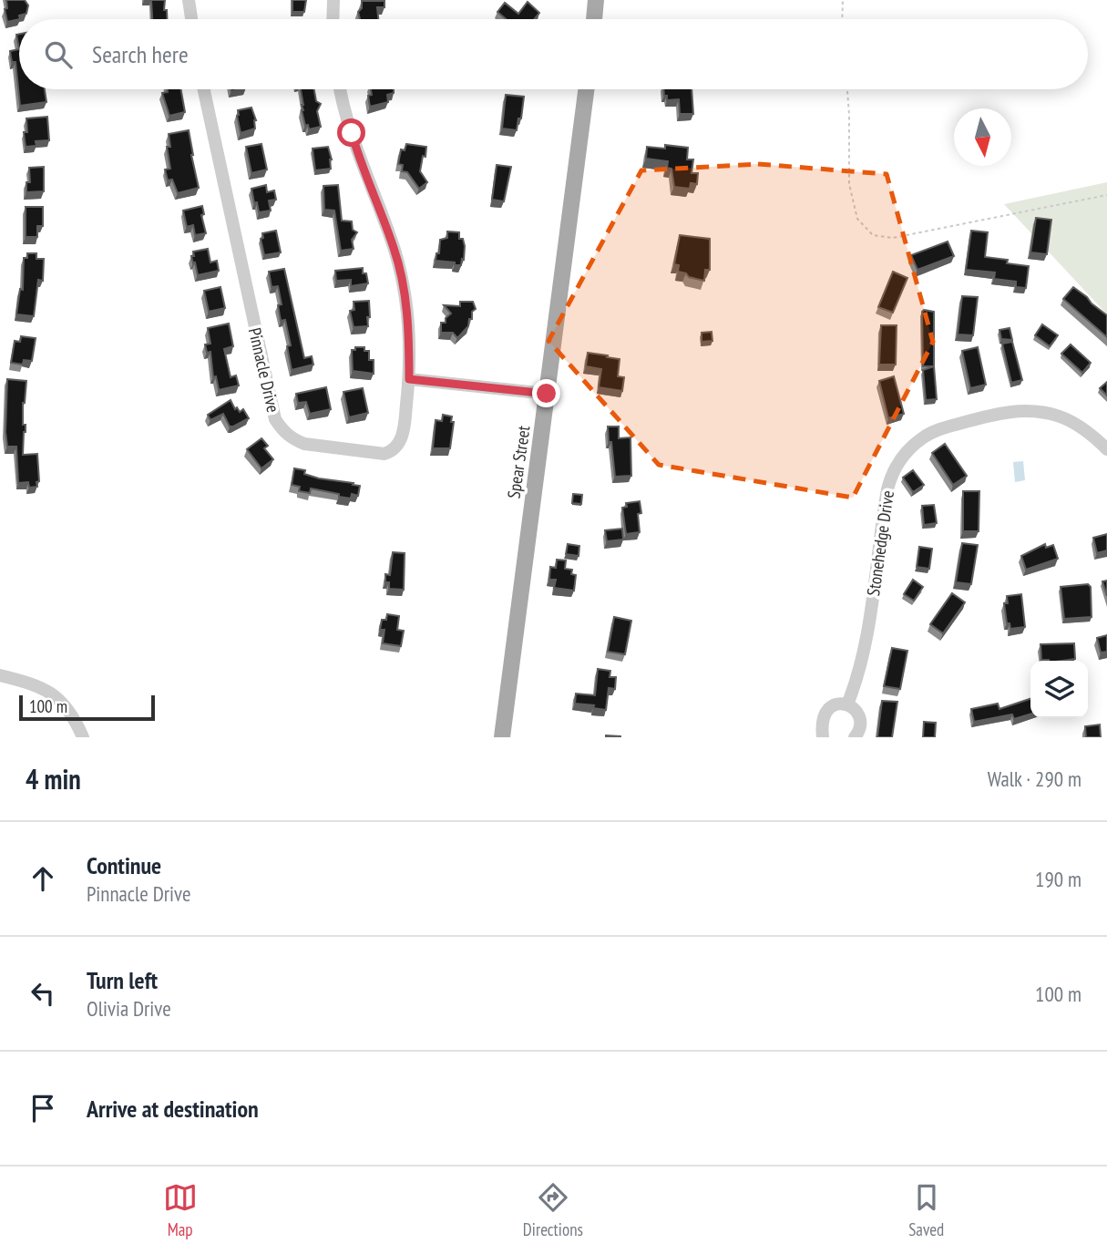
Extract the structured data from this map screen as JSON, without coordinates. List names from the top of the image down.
{
  "streets": {
    "main road": ["Spear Street"],
    "street": ["Pinnacle Drive", "Stonehedge Drive"]
  },
  "scale_bar": "100 m",
  "north": "bottom",
  "page": {
    "search": "Search here",
    "scale": "100 m",
    "heading": ["4 min", "Walk · 290 m"],
    "list": [
      ["Continue", "Pinnacle Drive", "190 m"],
      ["Turn left", "Olivia Drive", "100 m"],
      "Arrive at destination"
    ],
    "nav": ["Map", "Directions", "Saved"]
  }
}
